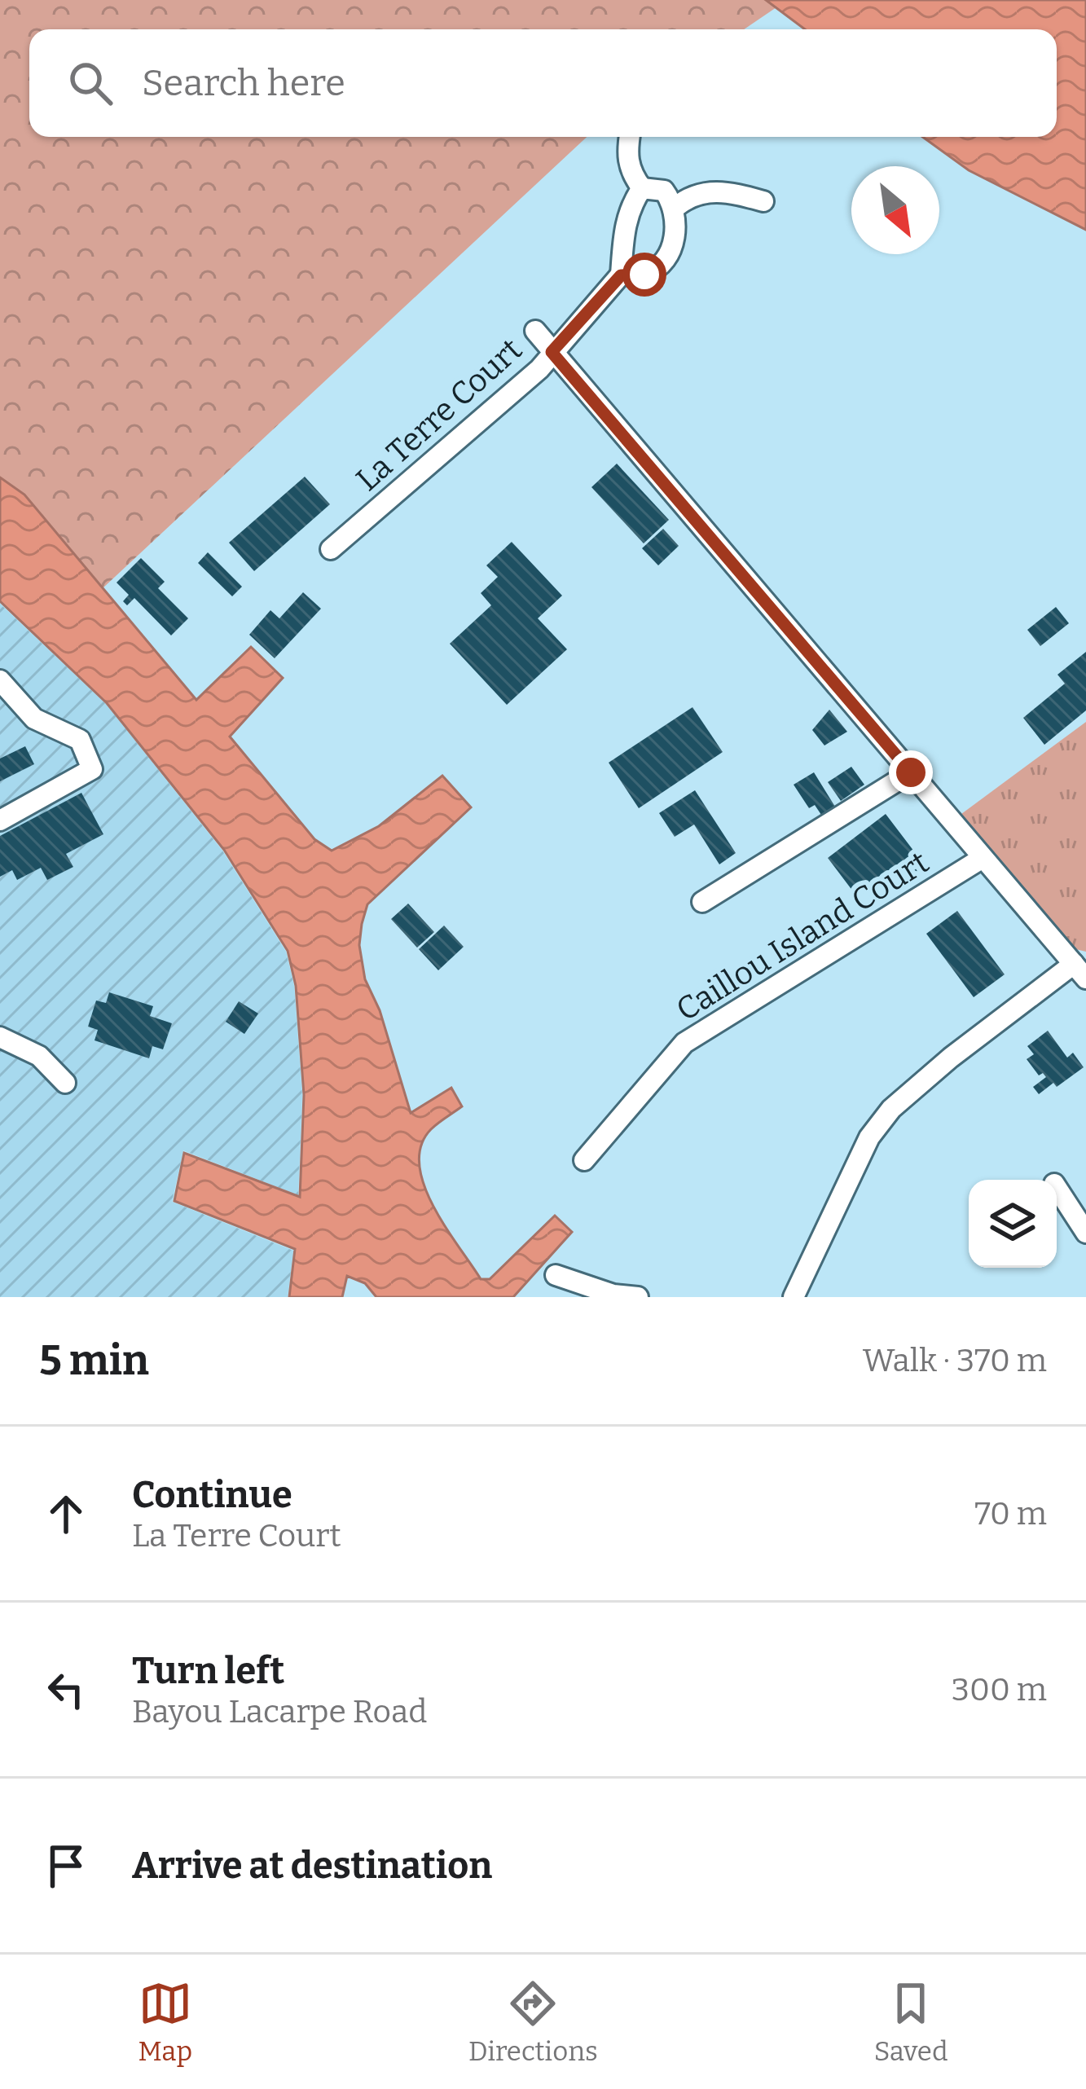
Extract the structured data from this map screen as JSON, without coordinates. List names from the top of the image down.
{
  "streets": {
    "street": ["La Terre Court", "Caillou Island Court"]
  },
  "north": "bottom right",
  "page": {
    "search": "Search here",
    "heading": ["5 min", "Walk · 370 m"],
    "list": [
      ["Continue", "La Terre Court", "70 m"],
      ["Turn left", "Bayou Lacarpe Road", "300 m"],
      "Arrive at destination"
    ],
    "nav": ["Map", "Directions", "Saved"]
  }
}
